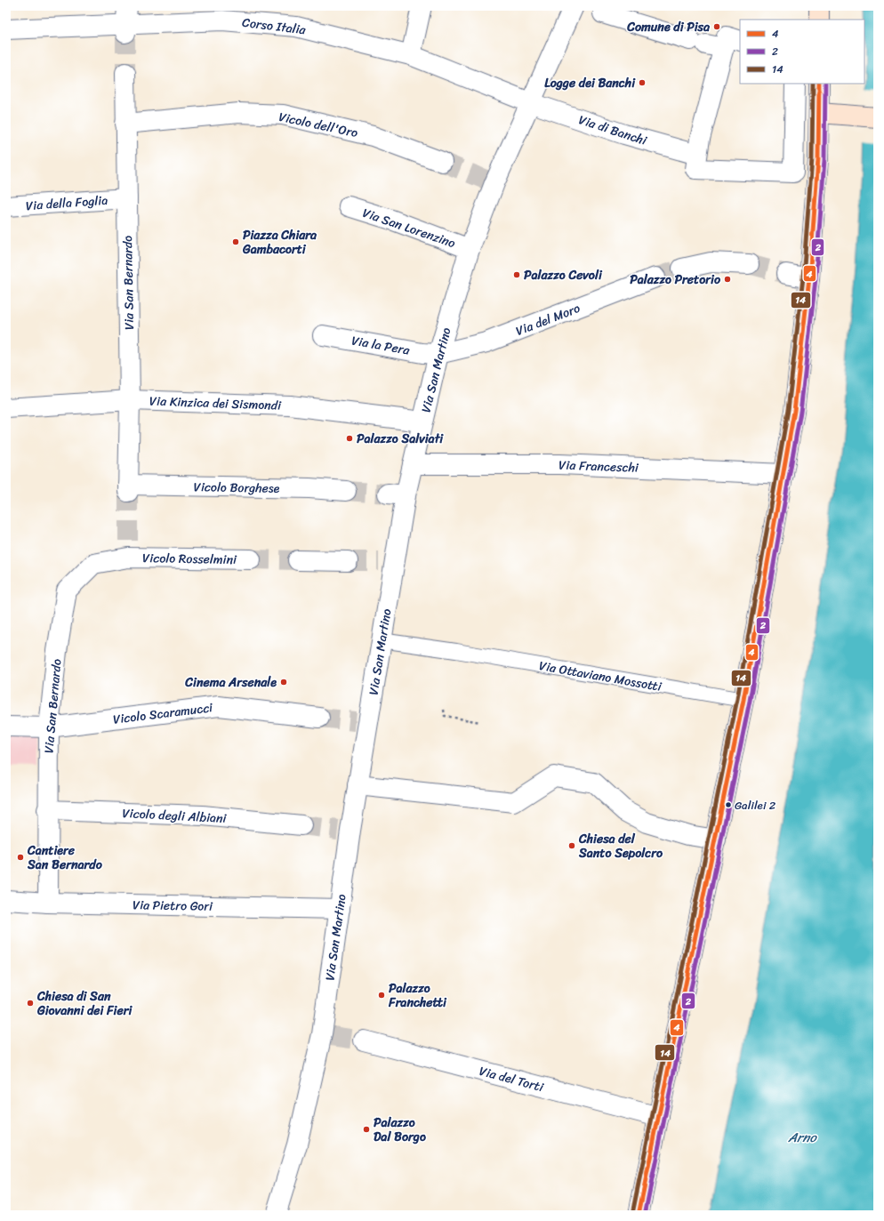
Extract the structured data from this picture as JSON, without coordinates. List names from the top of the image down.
{
  "streets": {
    "street": [
      "Corso Italia",
      "Vicolo dell'Oro",
      "Via di Banchi",
      "Via della Foglia",
      "Via San Lorenzino",
      "Via San Bernardo",
      "Via del Moro",
      "Via la Pera",
      "Via San Martino",
      "Via Kinzica dei Sismondi",
      "Via Franceschi",
      "Vicolo Borghese",
      "Vicolo Rosselmini",
      "Vicolo Scaramucci",
      "Vicolo degli Albiani",
      "Via Pietro Gori",
      "Via del Torti"
    ],
    "lane": ["Via Ottaviano Mossotti"]
  },
  "crossings": [
    ["Corso Italia", "Via di Banchi"],
    ["Corso Italia", "Via San Martino"],
    ["Vicolo dell'Oro", "Via San Bernardo"],
    ["Via di Banchi", "Via San Martino"],
    ["Via della Foglia", "Via San Bernardo"],
    ["Via San Lorenzino", "Via San Martino"],
    ["Via San Bernardo", "Via Kinzica dei Sismondi"],
    ["Via San Bernardo", "Vicolo Borghese"],
    ["Via San Bernardo", "Vicolo Rosselmini"],
    ["Via San Bernardo", "Vicolo Scaramucci"],
    ["Via San Bernardo", "Vicolo degli Albiani"],
    ["Via San Bernardo", "Via Pietro Gori"],
    ["Via del Moro", "Via la Pera"],
    ["Via del Moro", "Via San Martino"],
    ["Via la Pera", "Via San Martino"],
    ["Via San Martino", "Via Kinzica dei Sismondi"],
    ["Via San Martino", "Via Franceschi"],
    ["Via San Martino", "Via Ottaviano Mossotti"],
    ["Via San Martino", "Via Pietro Gori"]
  ],
  "water": ["Arno"],
  "places": [
    "Comune di Pisa",
    "Logge dei Banchi",
    "Piazza Chiara Gambacorti",
    "Palazzo Cevoli",
    "Palazzo Pretorio",
    "Palazzo Salviati",
    "Cinema Arsenale",
    "Galilei 2",
    "Chiesa del Santo Sepolcro",
    "Cantiere San Bernardo",
    "Palazzo Franchetti",
    "Chiesa di San Giovanni dei Fieri",
    "Palazzo Dal Borgo"
  ],
  "lines": ["transit line 4", "transit line 2", "transit line 14"],
  "legend": ["4", "2", "14"]
}
